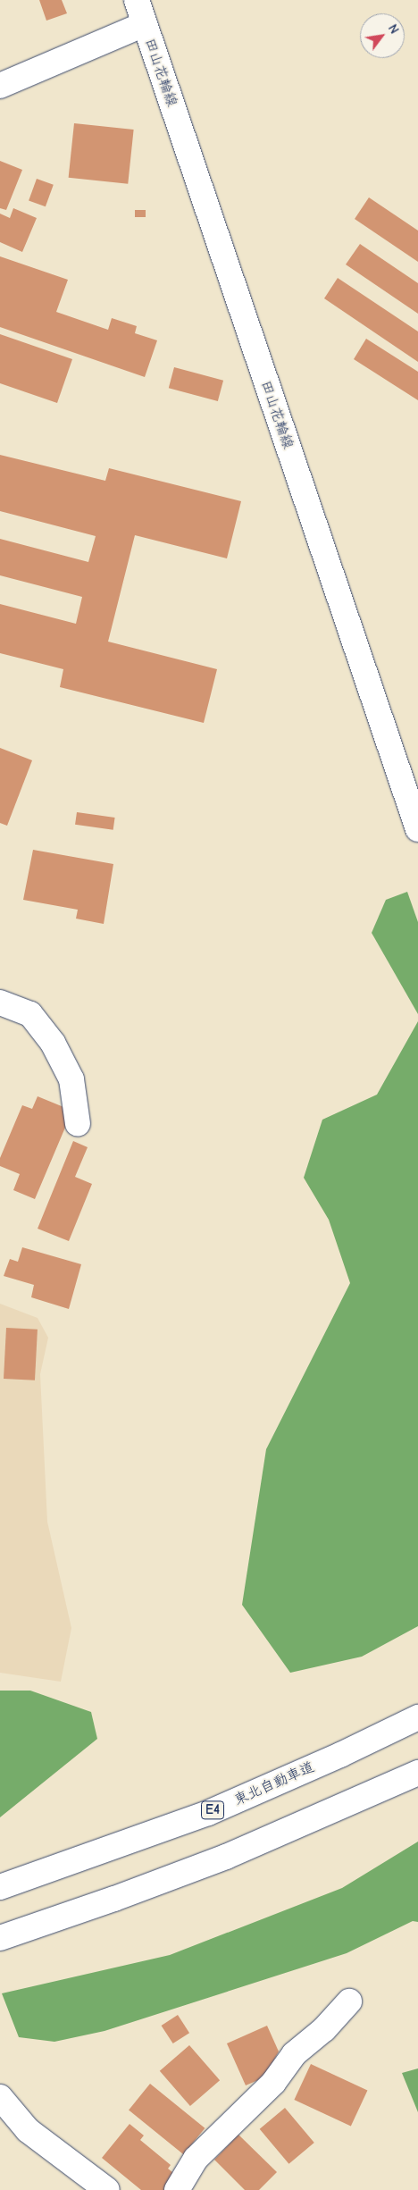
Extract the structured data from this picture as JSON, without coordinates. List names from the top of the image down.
{
  "streets": {
    "main road": ["田山花輪線", "東北自動車道", "E4"]
  },
  "north": "top right"
}
